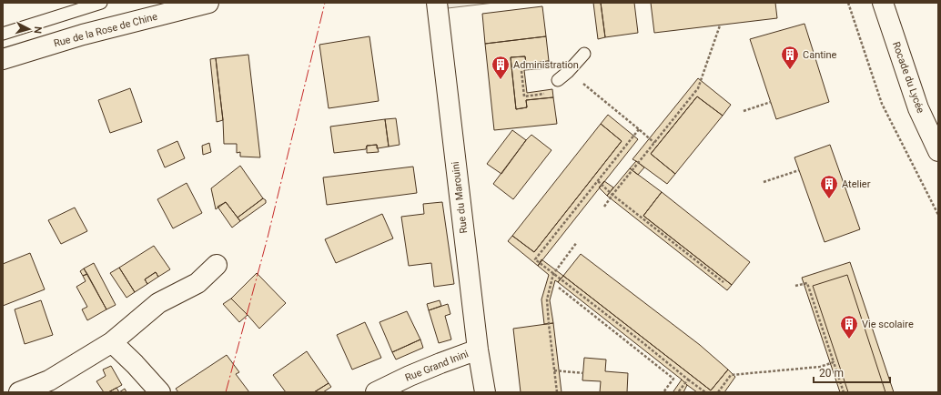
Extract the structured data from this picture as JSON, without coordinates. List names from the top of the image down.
{
  "streets": {
    "street": [
      "Rue de la Rose de Chine",
      "Rocade du Lycée",
      "Rue du Marouini",
      "Rue Grand Inini"
    ]
  },
  "crossings": [
    ["Rue du Marouini", "Rue Grand Inini"]
  ],
  "places": {
    "building": [
      "Cantine",
      "Administration",
      "Atelier",
      "Vie scolaire"
    ]
  },
  "scale_bar": "20 m",
  "north": "right"
}
